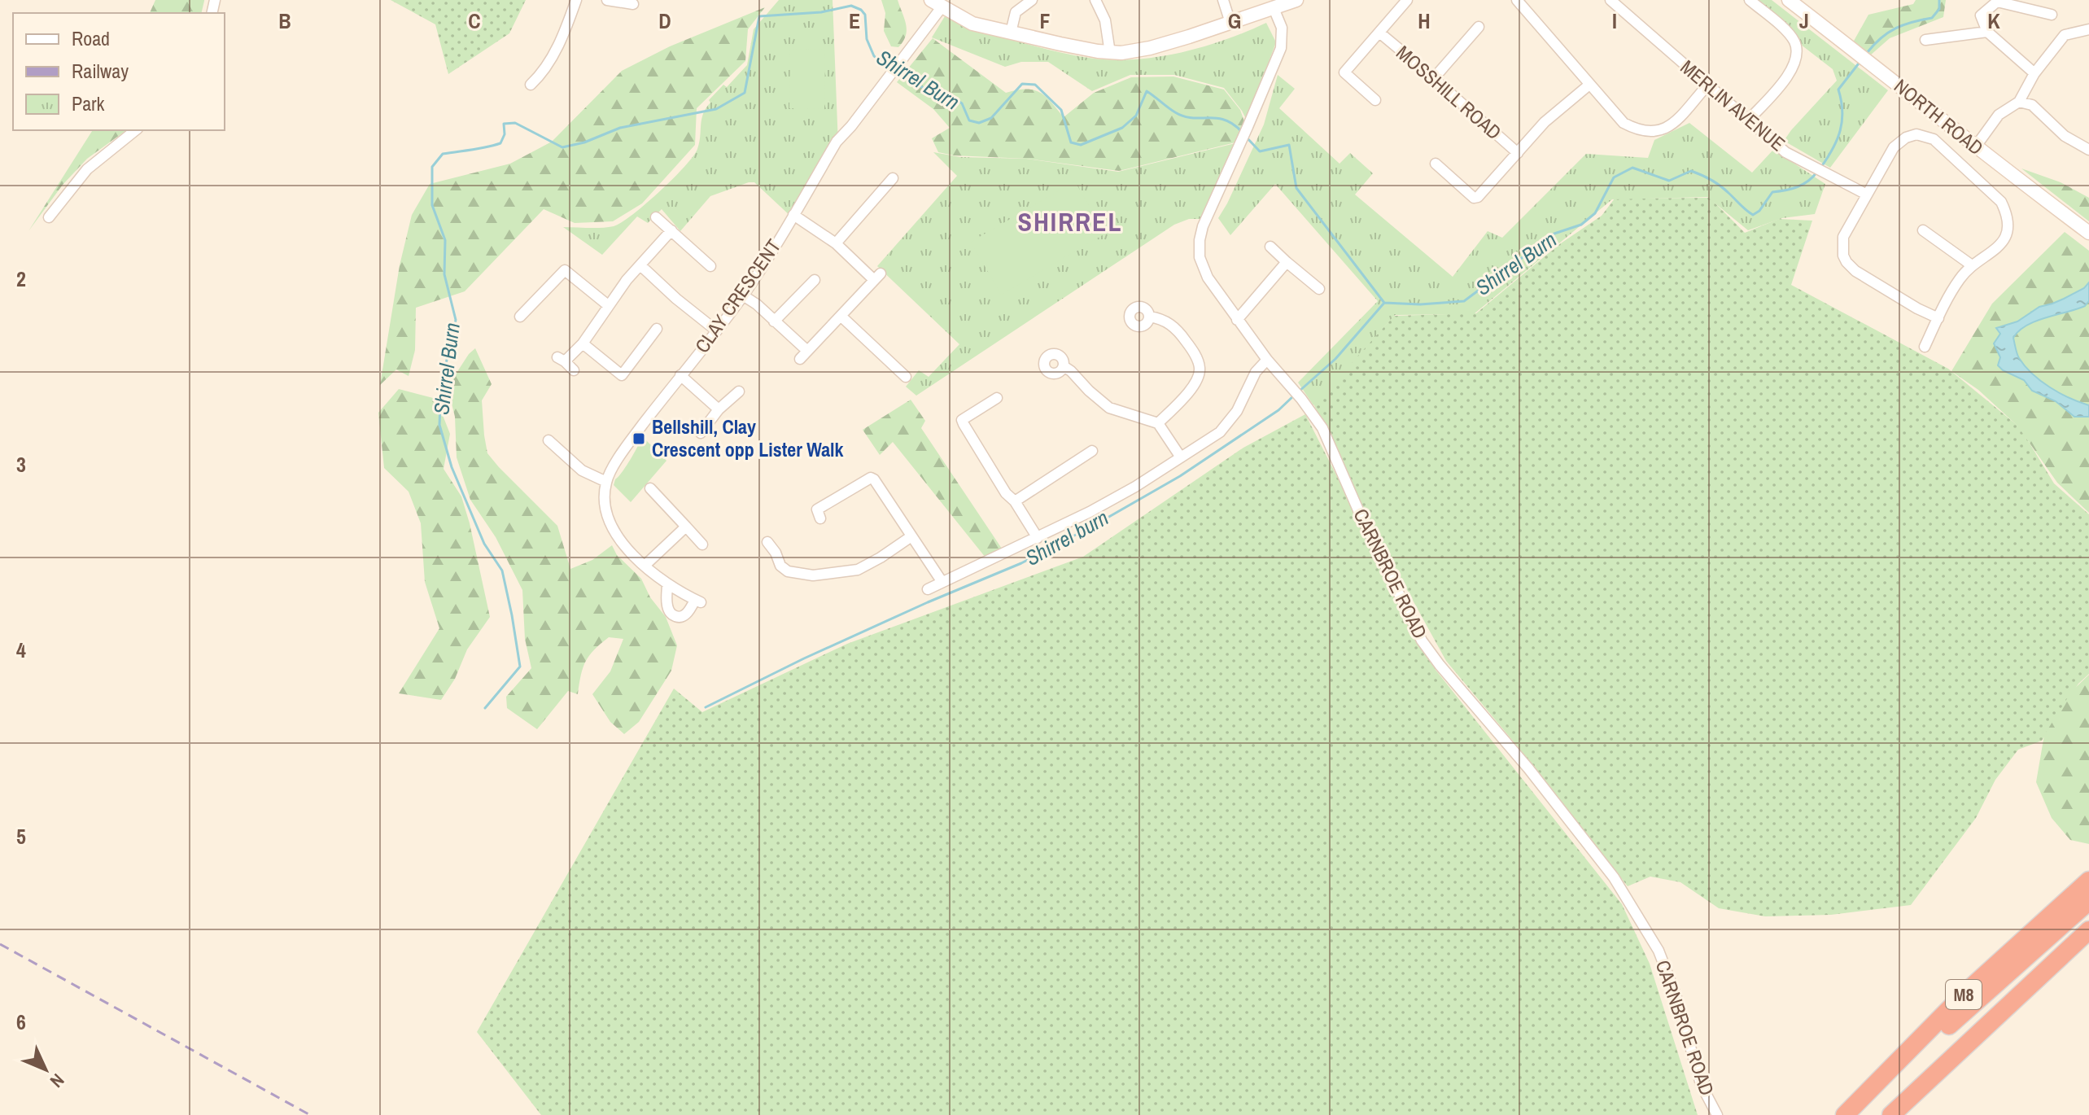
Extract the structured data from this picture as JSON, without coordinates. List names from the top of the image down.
{
  "streets": {
    "highway": ["M8"],
    "main road": ["NORTH ROAD"],
    "street": [
      "MOSSHILL ROAD",
      "MERLIN AVENUE",
      "CLAY CRESCENT",
      "CARNBROE ROAD"
    ]
  },
  "districts": ["SHIRREL"],
  "water": ["Shirrel Burn", "Shirrel burn"],
  "places": {
    "transit": ["Bellshill, Clay Crescent opp Lister Walk"]
  },
  "legend": ["Road", "Railway", "Park"],
  "north": "bottom right",
  "grid": {
    "columns": [
      "B",
      "C",
      "D",
      "E",
      "F",
      "G",
      "H",
      "I",
      "J",
      "K"
    ],
    "rows": [
      "2",
      "3",
      "4",
      "5",
      "6"
    ]
  }
}
